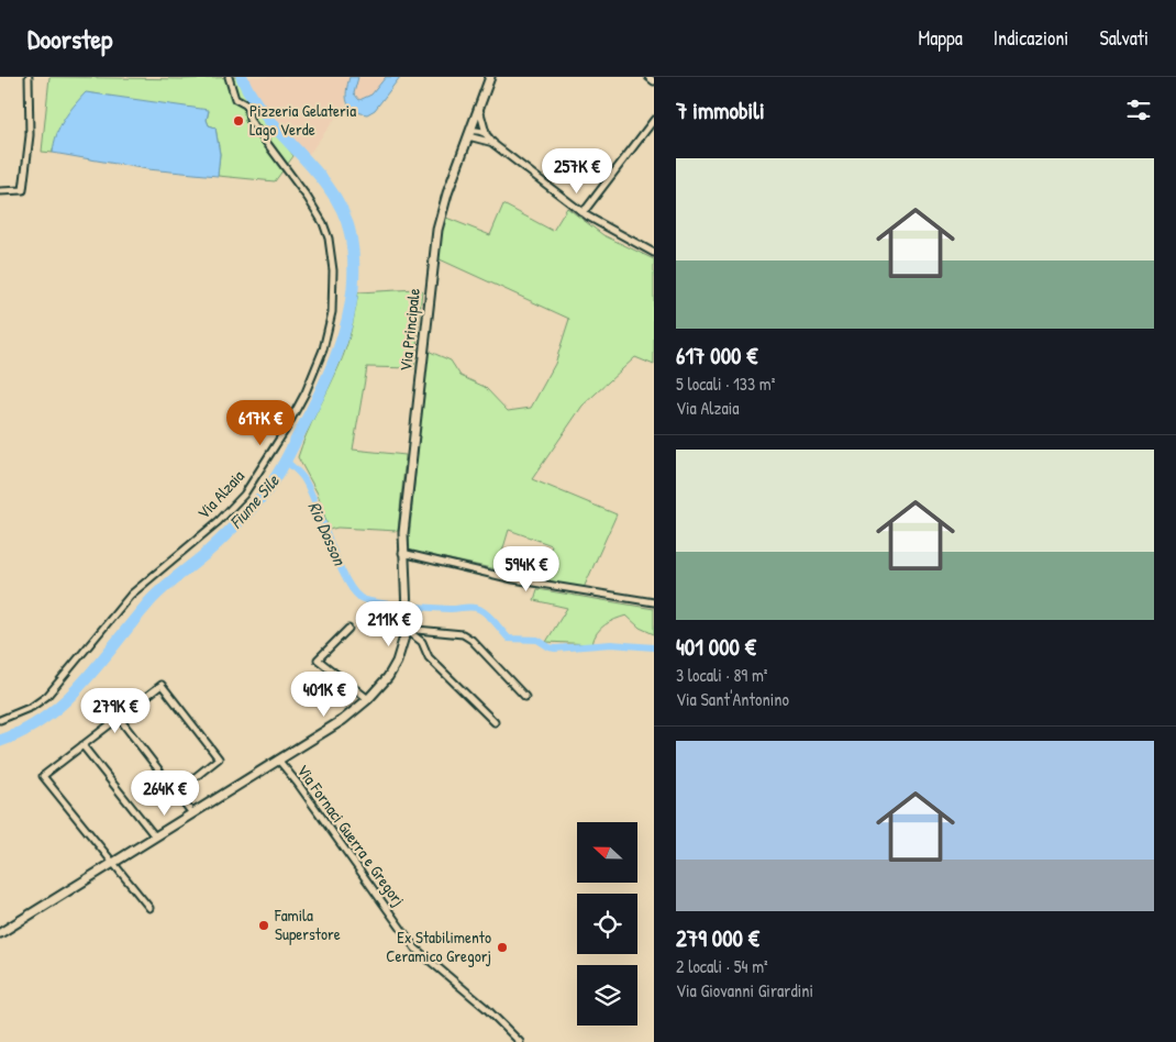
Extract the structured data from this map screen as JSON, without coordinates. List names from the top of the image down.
{
  "streets": {
    "main road": ["Via Principale"],
    "street": ["Via Alzaia", "Via Fornaci Guerra e Gregorj"]
  },
  "crossings": [
    ["Via Principale", "Via Fornaci Guerra e Gregorj"]
  ],
  "water": ["Fiume Sile", "Rio Dosson"],
  "places": ["Pizzeria Gelateria Lago Verde", "Famila Superstore", "Ex Stabilimento Ceramico Gregorj"],
  "north": "left",
  "page": {
    "header": "Doorstep",
    "nav": ["Mappa", "Indicazioni", "Salvati"],
    "heading": "7 immobili",
    "list": [
      {
        "name": "617 000 €",
        "note": "5 locali · 133 m² · Via Alzaia"
      },
      {
        "name": "401 000 €",
        "note": "3 locali · 89 m² · Via Sant'Antonino"
      },
      {
        "name": "279 000 €",
        "note": "2 locali · 54 m² · Via Giovanni Girardini"
      }
    ],
    "price": [
      "257K €",
      "617K €",
      "594K €",
      "211K €",
      "401K €",
      "279K €",
      "264K €"
    ]
  }
}
